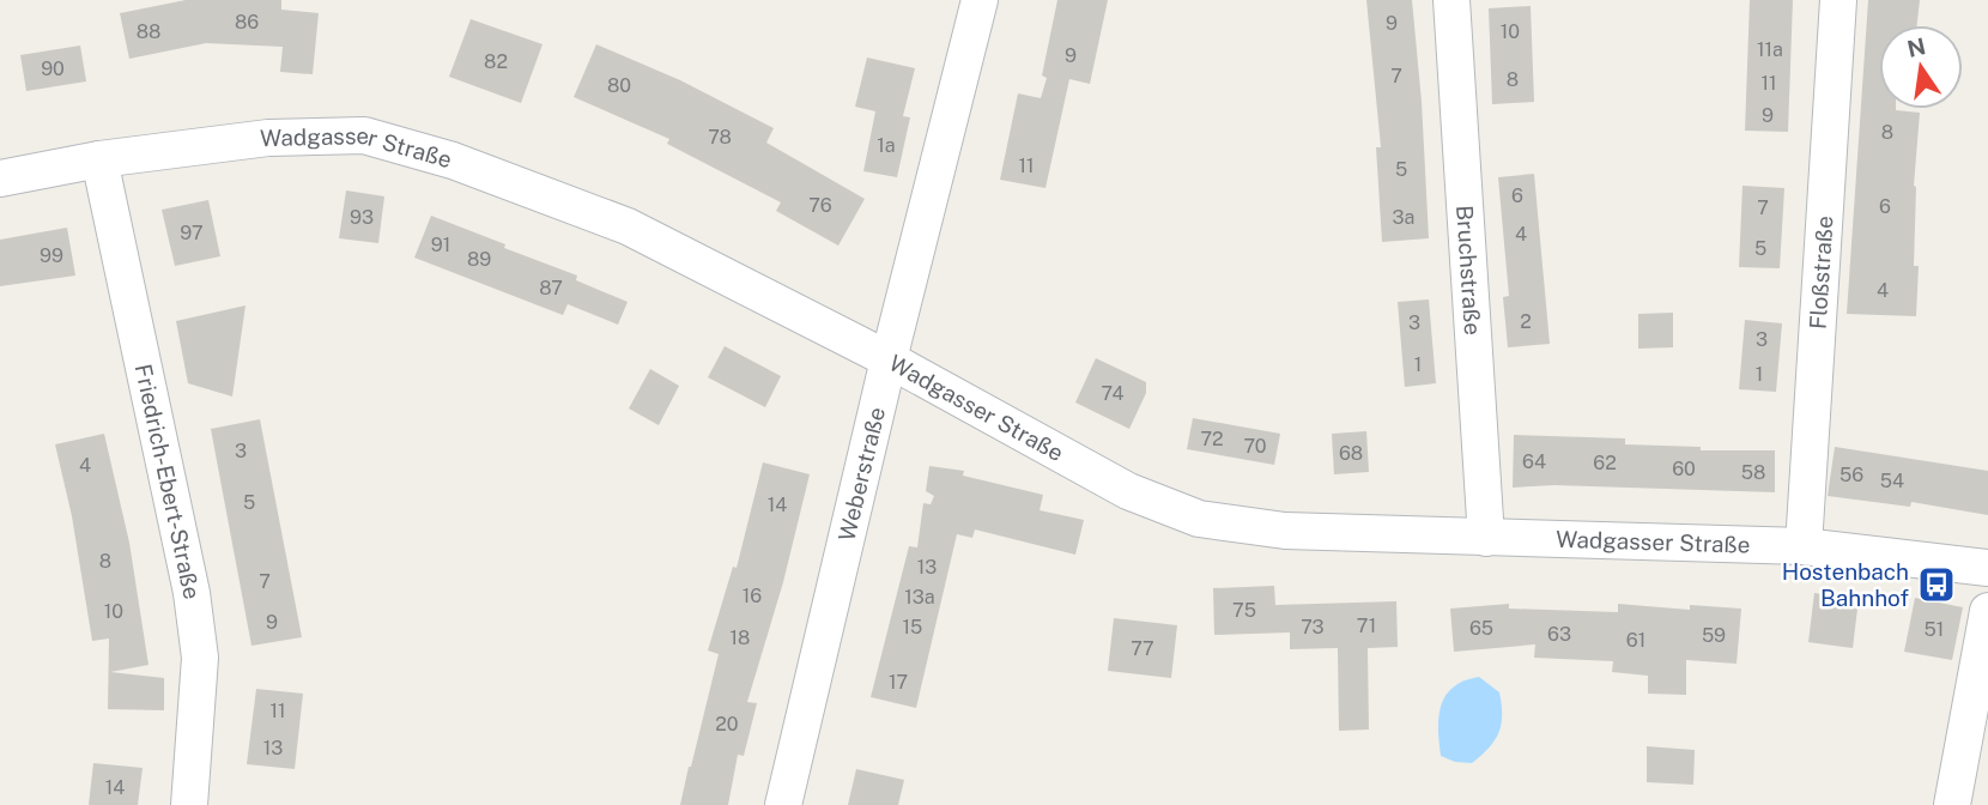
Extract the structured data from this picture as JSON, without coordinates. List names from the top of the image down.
{
  "streets": {
    "street": [
      "Wadgasser Straße",
      "Bruchstraße",
      "Floßstraße",
      "Weberstraße",
      "Friedrich-Ebert-Straße"
    ]
  },
  "crossings": [
    ["Wadgasser Straße", "Bruchstraße"],
    ["Wadgasser Straße", "Floßstraße"],
    ["Wadgasser Straße", "Weberstraße"],
    ["Wadgasser Straße", "Friedrich-Ebert-Straße"]
  ],
  "places": {
    "bus stop": ["Hostenbach Bahnhof"]
  },
  "house_numbers": [
    "86",
    "9",
    "88",
    "10",
    "11a",
    "9",
    "82",
    "90",
    "7",
    "8",
    "11",
    "80",
    "9",
    "8",
    "78",
    "1a",
    "11",
    "5",
    "6",
    "76",
    "6",
    "7",
    "93",
    "3a",
    "97",
    "4",
    "91",
    "5",
    "99",
    "89",
    "87",
    "4",
    "2",
    "3",
    "3",
    "1",
    "1",
    "74",
    "72",
    "70",
    "3",
    "68",
    "64",
    "62",
    "4",
    "60",
    "58",
    "56",
    "54",
    "5",
    "14",
    "8",
    "13",
    "7",
    "16",
    "13a",
    "75",
    "10",
    "9",
    "71",
    "15",
    "73",
    "65",
    "51",
    "63",
    "59",
    "18",
    "61",
    "77",
    "17",
    "11",
    "20",
    "13",
    "14"
  ],
  "north": "top"
}
